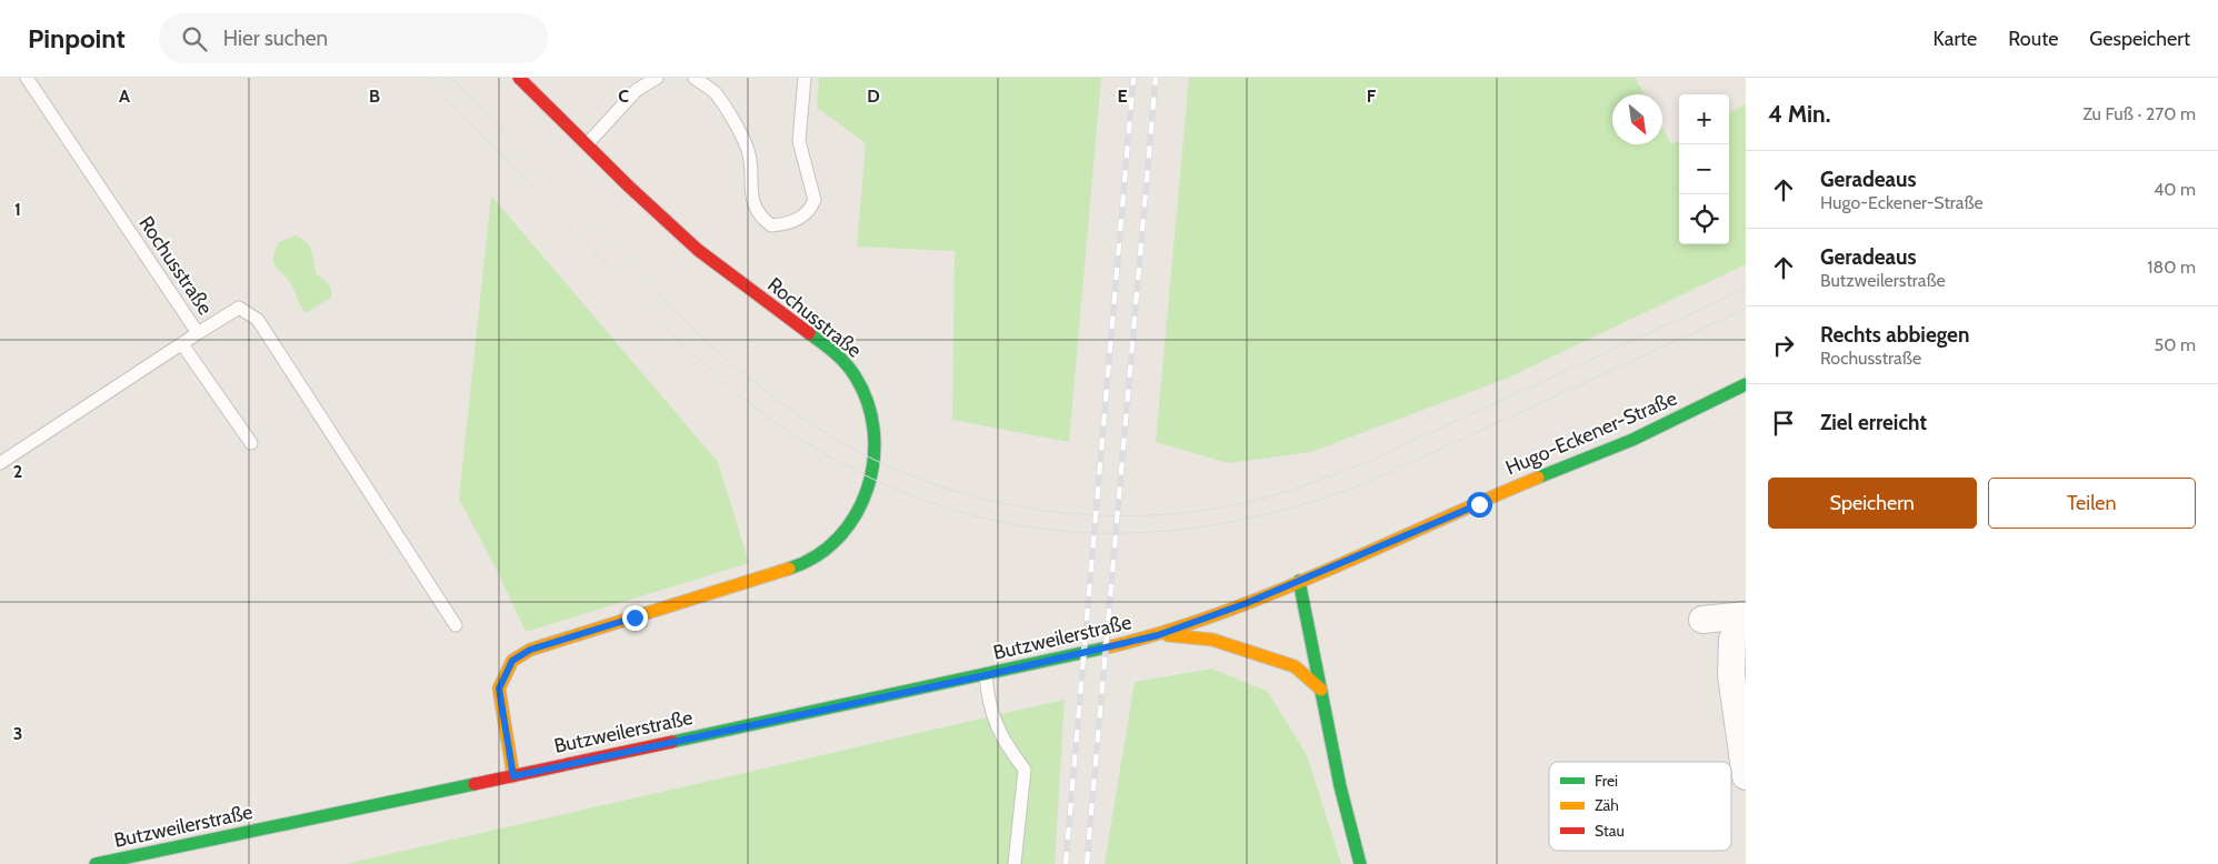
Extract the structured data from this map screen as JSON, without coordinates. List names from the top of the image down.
{
  "streets": {
    "main road": ["Rochusstraße", "Hugo-Eckener-Straße", "Butzweilerstraße"]
  },
  "crossings": [
    ["Rochusstraße", "Butzweilerstraße"],
    ["Hugo-Eckener-Straße", "Butzweilerstraße"]
  ],
  "legend": ["Frei", "Zäh", "Stau"],
  "north": "bottom right",
  "page": {
    "header": "Pinpoint",
    "search": "Hier suchen",
    "nav": ["Karte", "Route", "Gespeichert"],
    "heading": ["4 Min.", "Zu Fuß · 270 m"],
    "map_buttons": ["+", "−"],
    "list": [
      ["Geradeaus", "Hugo-Eckener-Straße", "40 m"],
      ["Geradeaus", "Butzweilerstraße", "180 m"],
      ["Rechts abbiegen", "Rochusstraße", "50 m"],
      "Ziel erreicht"
    ],
    "buttons": ["Speichern", "Teilen"]
  },
  "grid": {
    "columns": [
      "A",
      "B",
      "C",
      "D",
      "E",
      "F"
    ],
    "rows": ["1", "2", "3"]
  }
}
